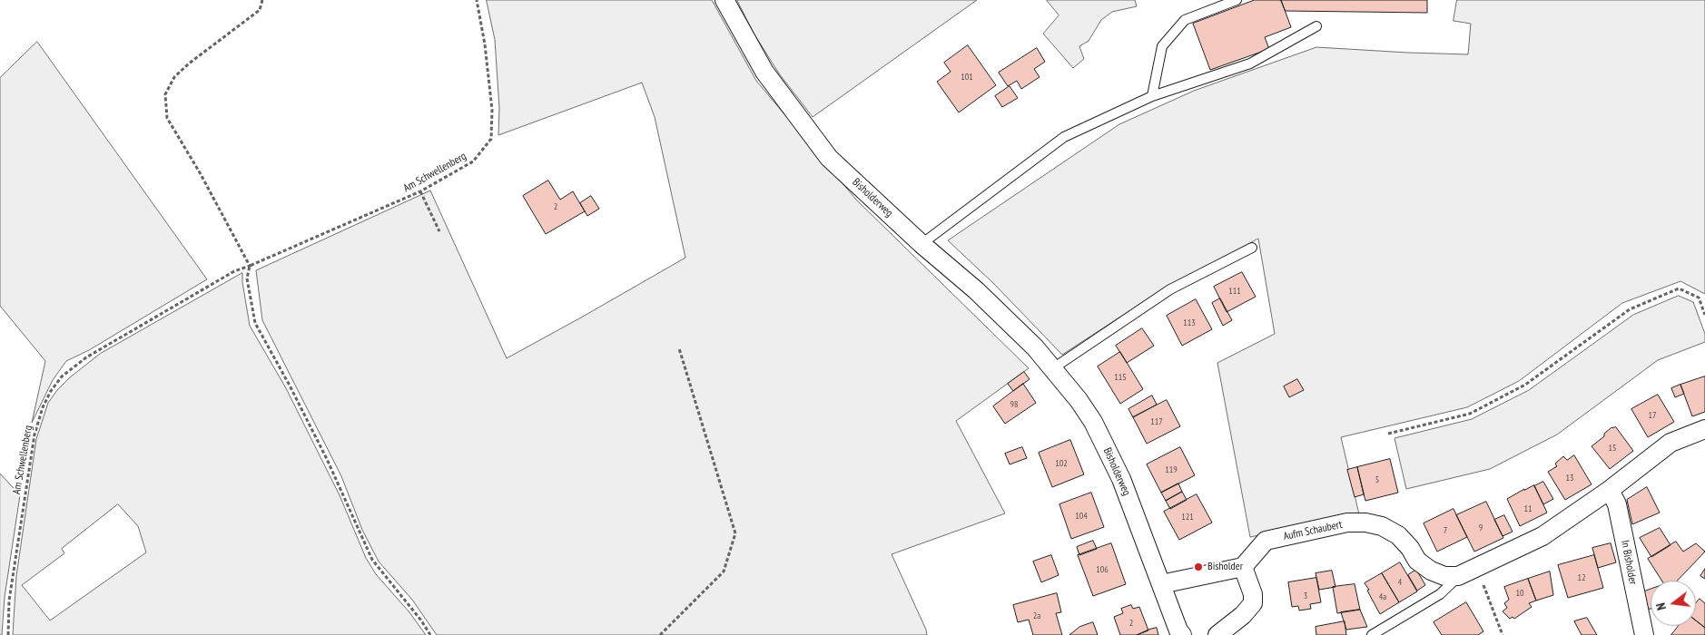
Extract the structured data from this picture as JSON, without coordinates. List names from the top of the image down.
{
  "streets": {
    "street": ["Bisholderweg", "Aufm Schaubert", "In Bisholder"],
    "path": ["Am Schwellenberg"]
  },
  "places": ["Bisholder"],
  "house_numbers": [
    "101",
    "2",
    "111",
    "113",
    "115",
    "98",
    "17",
    "117",
    "15",
    "102",
    "119",
    "13",
    "5",
    "11",
    "104",
    "121",
    "9",
    "7",
    "106",
    "12",
    "4",
    "10",
    "3",
    "4a",
    "2a",
    "2"
  ],
  "north": "left"
}
